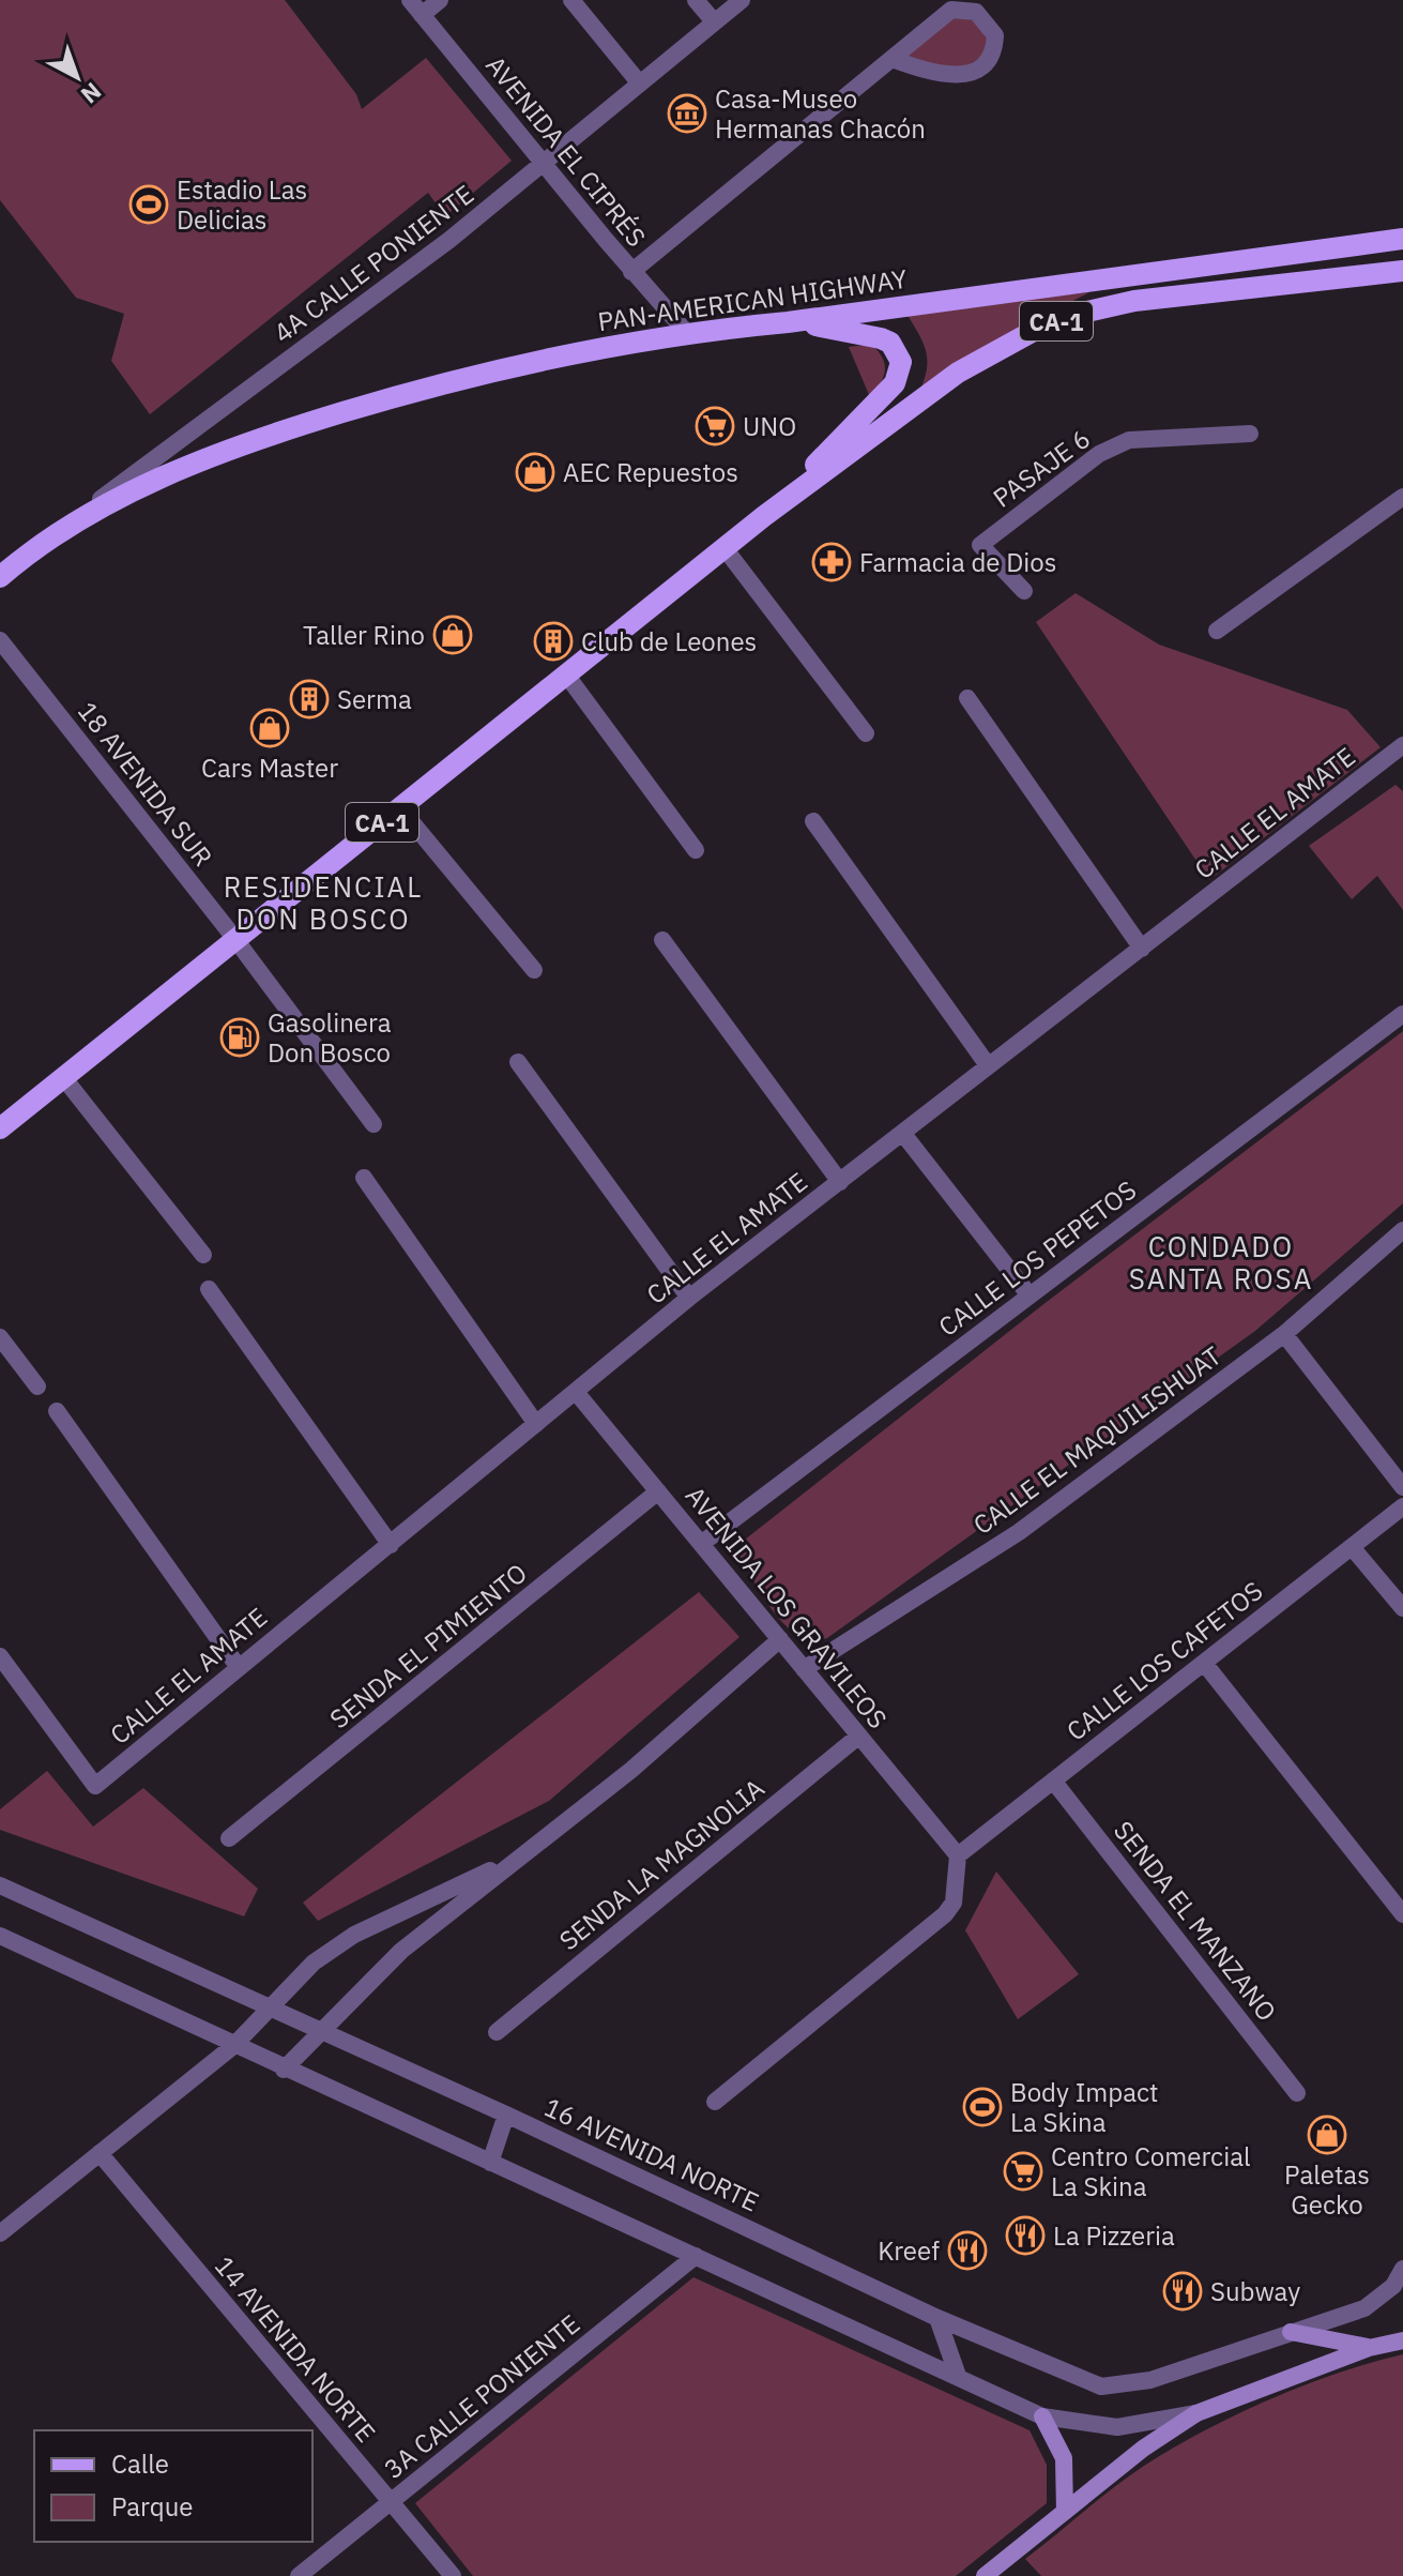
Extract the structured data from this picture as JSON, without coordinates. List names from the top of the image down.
{
  "streets": {
    "main road": ["PAN-AMERICAN HIGHWAY", "CA-1"],
    "street": [
      "AVENIDA EL CIPRÉS",
      "4A CALLE PONIENTE",
      "PASAJE 6",
      "18 AVENIDA SUR",
      "CALLE EL AMATE",
      "CALLE LOS PEPETOS",
      "CALLE EL MAQUILISHUAT",
      "AVENIDA LOS GRAVILEOS",
      "SENDA EL PIMIENTO",
      "CALLE LOS CAFETOS",
      "SENDA LA MAGNOLIA",
      "SENDA EL MANZANO",
      "16 AVENIDA NORTE",
      "14 AVENIDA NORTE",
      "3A CALLE PONIENTE"
    ]
  },
  "crossings": [
    ["AVENIDA EL CIPRÉS", "4A CALLE PONIENTE"],
    ["AVENIDA EL CIPRÉS", "PAN-AMERICAN HIGHWAY"],
    ["4A CALLE PONIENTE", "PAN-AMERICAN HIGHWAY"],
    ["CA-1", "18 AVENIDA SUR"],
    ["CALLE EL AMATE", "AVENIDA LOS GRAVILEOS"],
    ["CALLE LOS PEPETOS", "AVENIDA LOS GRAVILEOS"],
    ["CALLE EL MAQUILISHUAT", "AVENIDA LOS GRAVILEOS"],
    ["AVENIDA LOS GRAVILEOS", "SENDA EL PIMIENTO"],
    ["AVENIDA LOS GRAVILEOS", "CALLE LOS CAFETOS"],
    ["AVENIDA LOS GRAVILEOS", "SENDA LA MAGNOLIA"],
    ["CALLE LOS CAFETOS", "SENDA EL MANZANO"],
    ["14 AVENIDA NORTE", "3A CALLE PONIENTE"]
  ],
  "districts": ["RESIDENCIAL DON BOSCO", "CONDADO SANTA ROSA"],
  "places": {
    "museum": ["Casa-Museo Hermanas Chacón"],
    "sports": ["Estadio Las Delicias", "Body Impact La Skina"],
    "supermarket": ["UNO", "Centro Comercial La Skina"],
    "shop": [
      "AEC Repuestos",
      "Taller Rino",
      "Cars Master",
      "Paletas Gecko"
    ],
    "pharmacy": ["Farmacia de Dios"],
    "building": ["Club de Leones", "Serma"],
    "fuel station": ["Gasolinera Don Bosco"],
    "restaurant": ["La Pizzeria", "Kreef", "Subway"]
  },
  "legend": ["Calle", "Parque"],
  "north": "bottom right"
}
